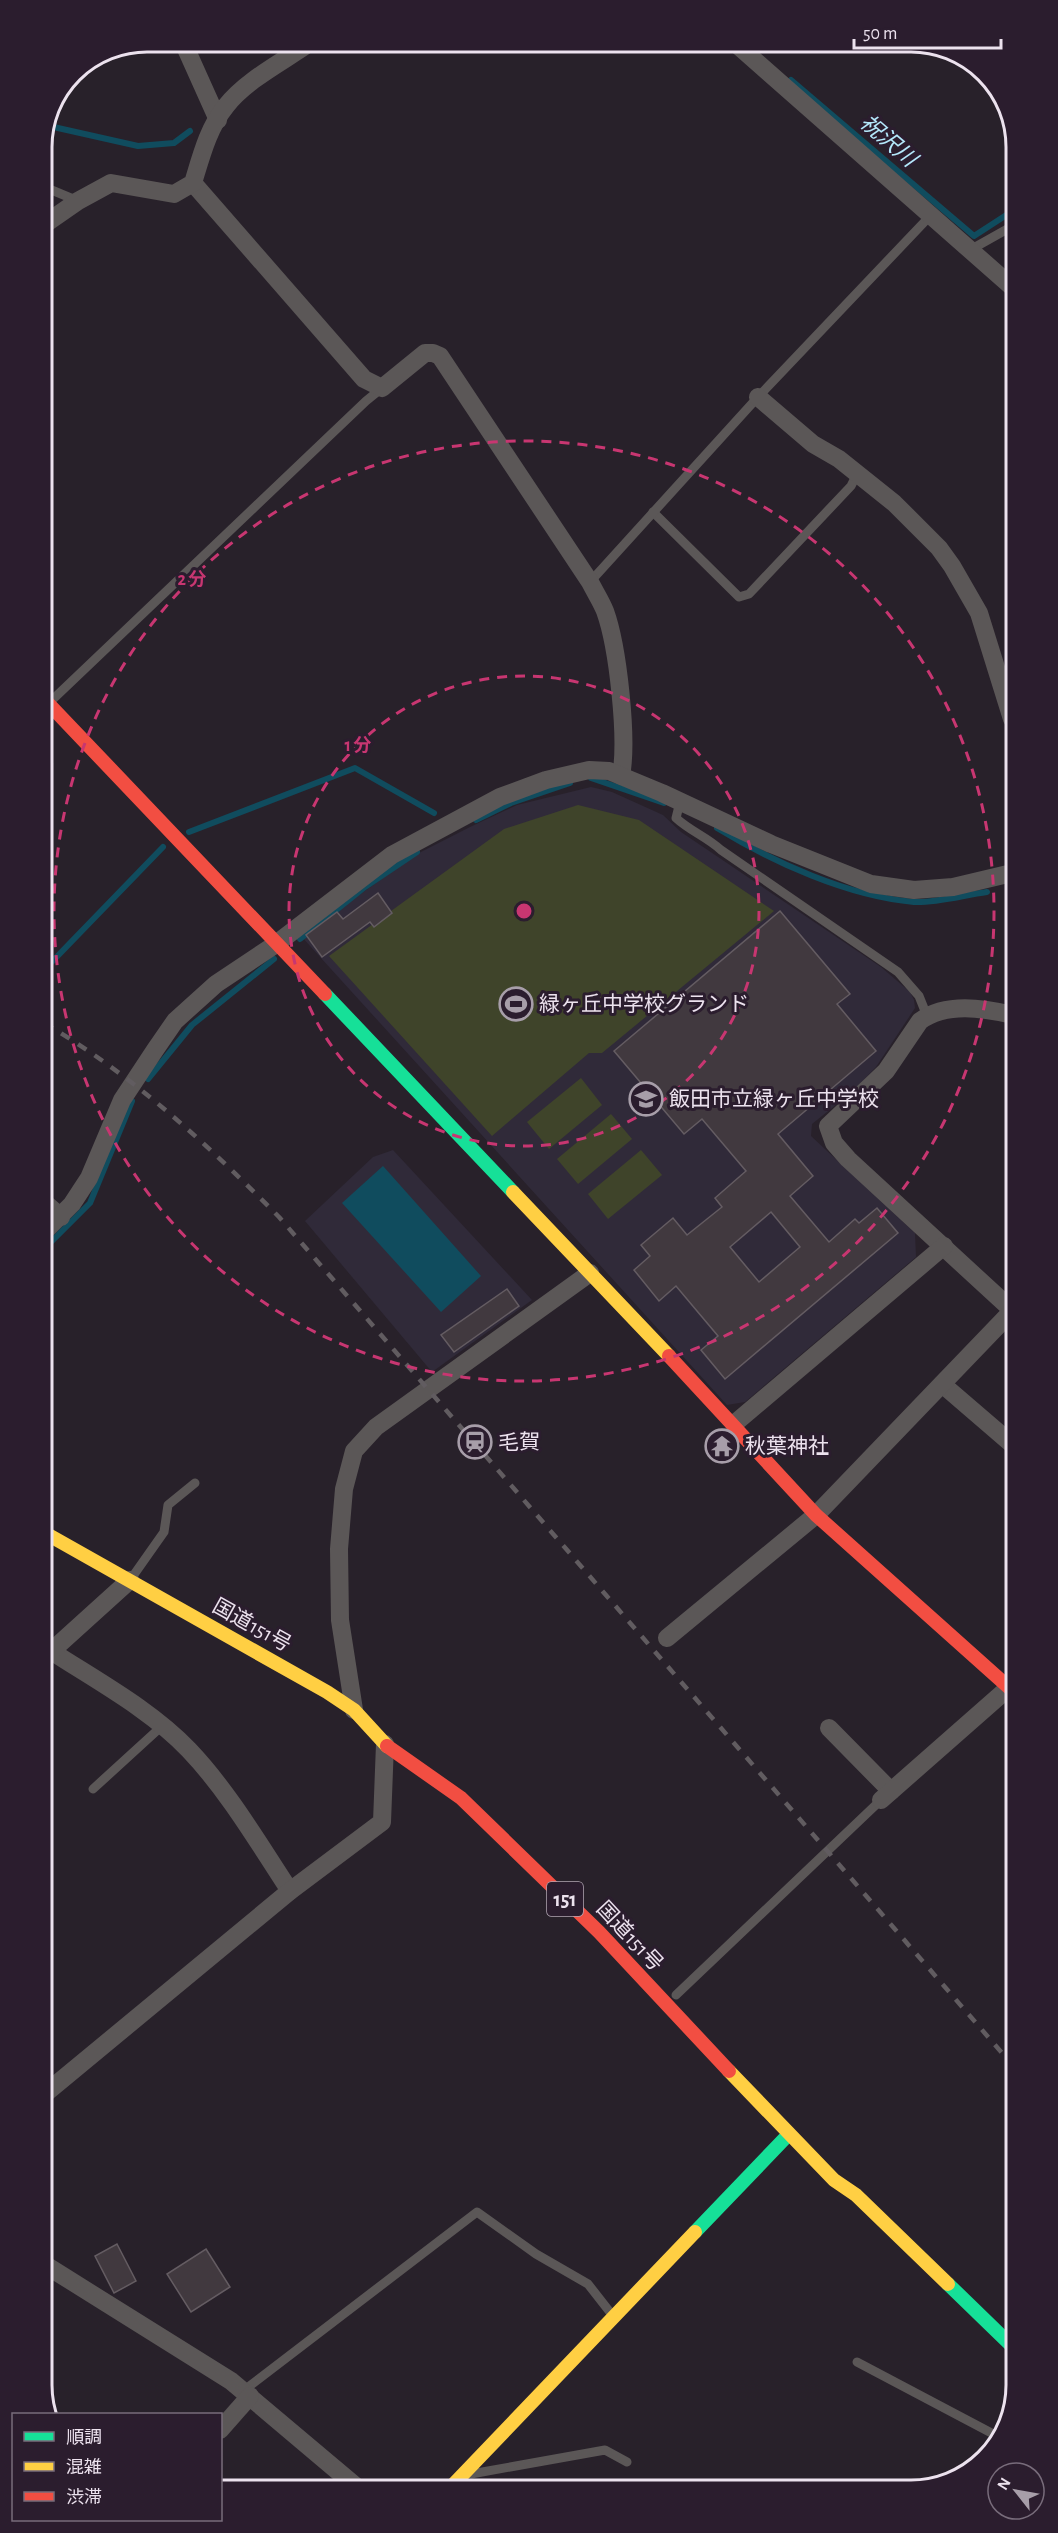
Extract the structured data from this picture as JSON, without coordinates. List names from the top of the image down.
{
  "streets": {
    "main road": ["国道151号", "151"]
  },
  "water": ["祝沢川"],
  "places": {
    "sports": ["緑ヶ丘中学校グランド"],
    "school or university": ["飯田市立緑ヶ丘中学校"],
    "station": ["毛賀"],
    "temple": ["秋葉神社"]
  },
  "legend": ["順調", "混雑", "渋滞"],
  "scale_bar": "50 m",
  "north": "top left",
  "rings": ["2 分", "1 分"]
}
